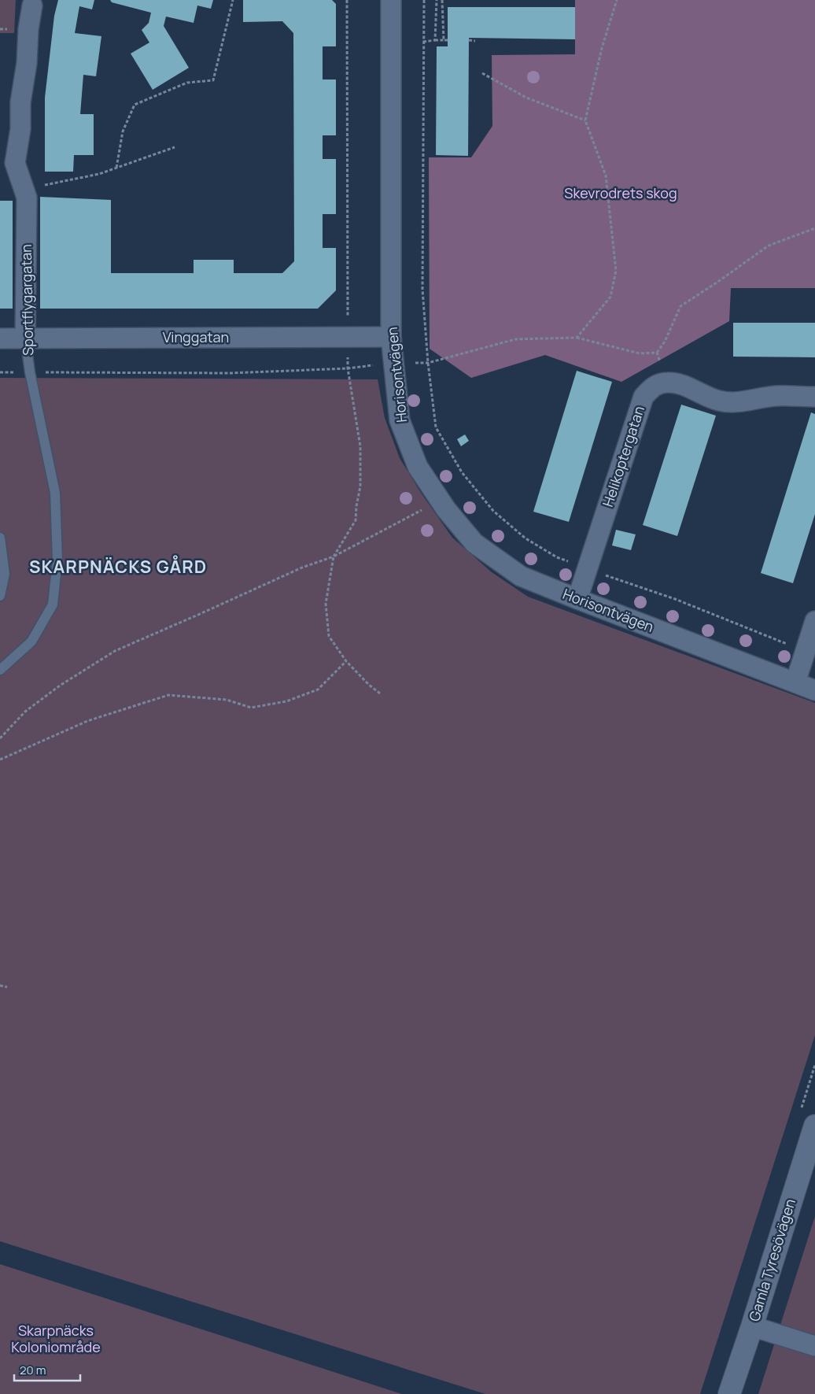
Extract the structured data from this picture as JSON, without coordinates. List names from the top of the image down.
{
  "streets": {
    "street": [
      "Sportflygargatan",
      "Vinggatan",
      "Horisontvägen",
      "Helikoptergatan",
      "Gamla Tyresövägen"
    ]
  },
  "crossings": [
    ["Sportflygargatan", "Vinggatan"],
    ["Vinggatan", "Horisontvägen"],
    ["Horisontvägen", "Helikoptergatan"]
  ],
  "districts": ["SKARPNÄCKS GÅRD"],
  "parks": ["Skevrodrets skog", "Skarpnäcks Koloniområde"],
  "scale_bar": "20 m"
}
